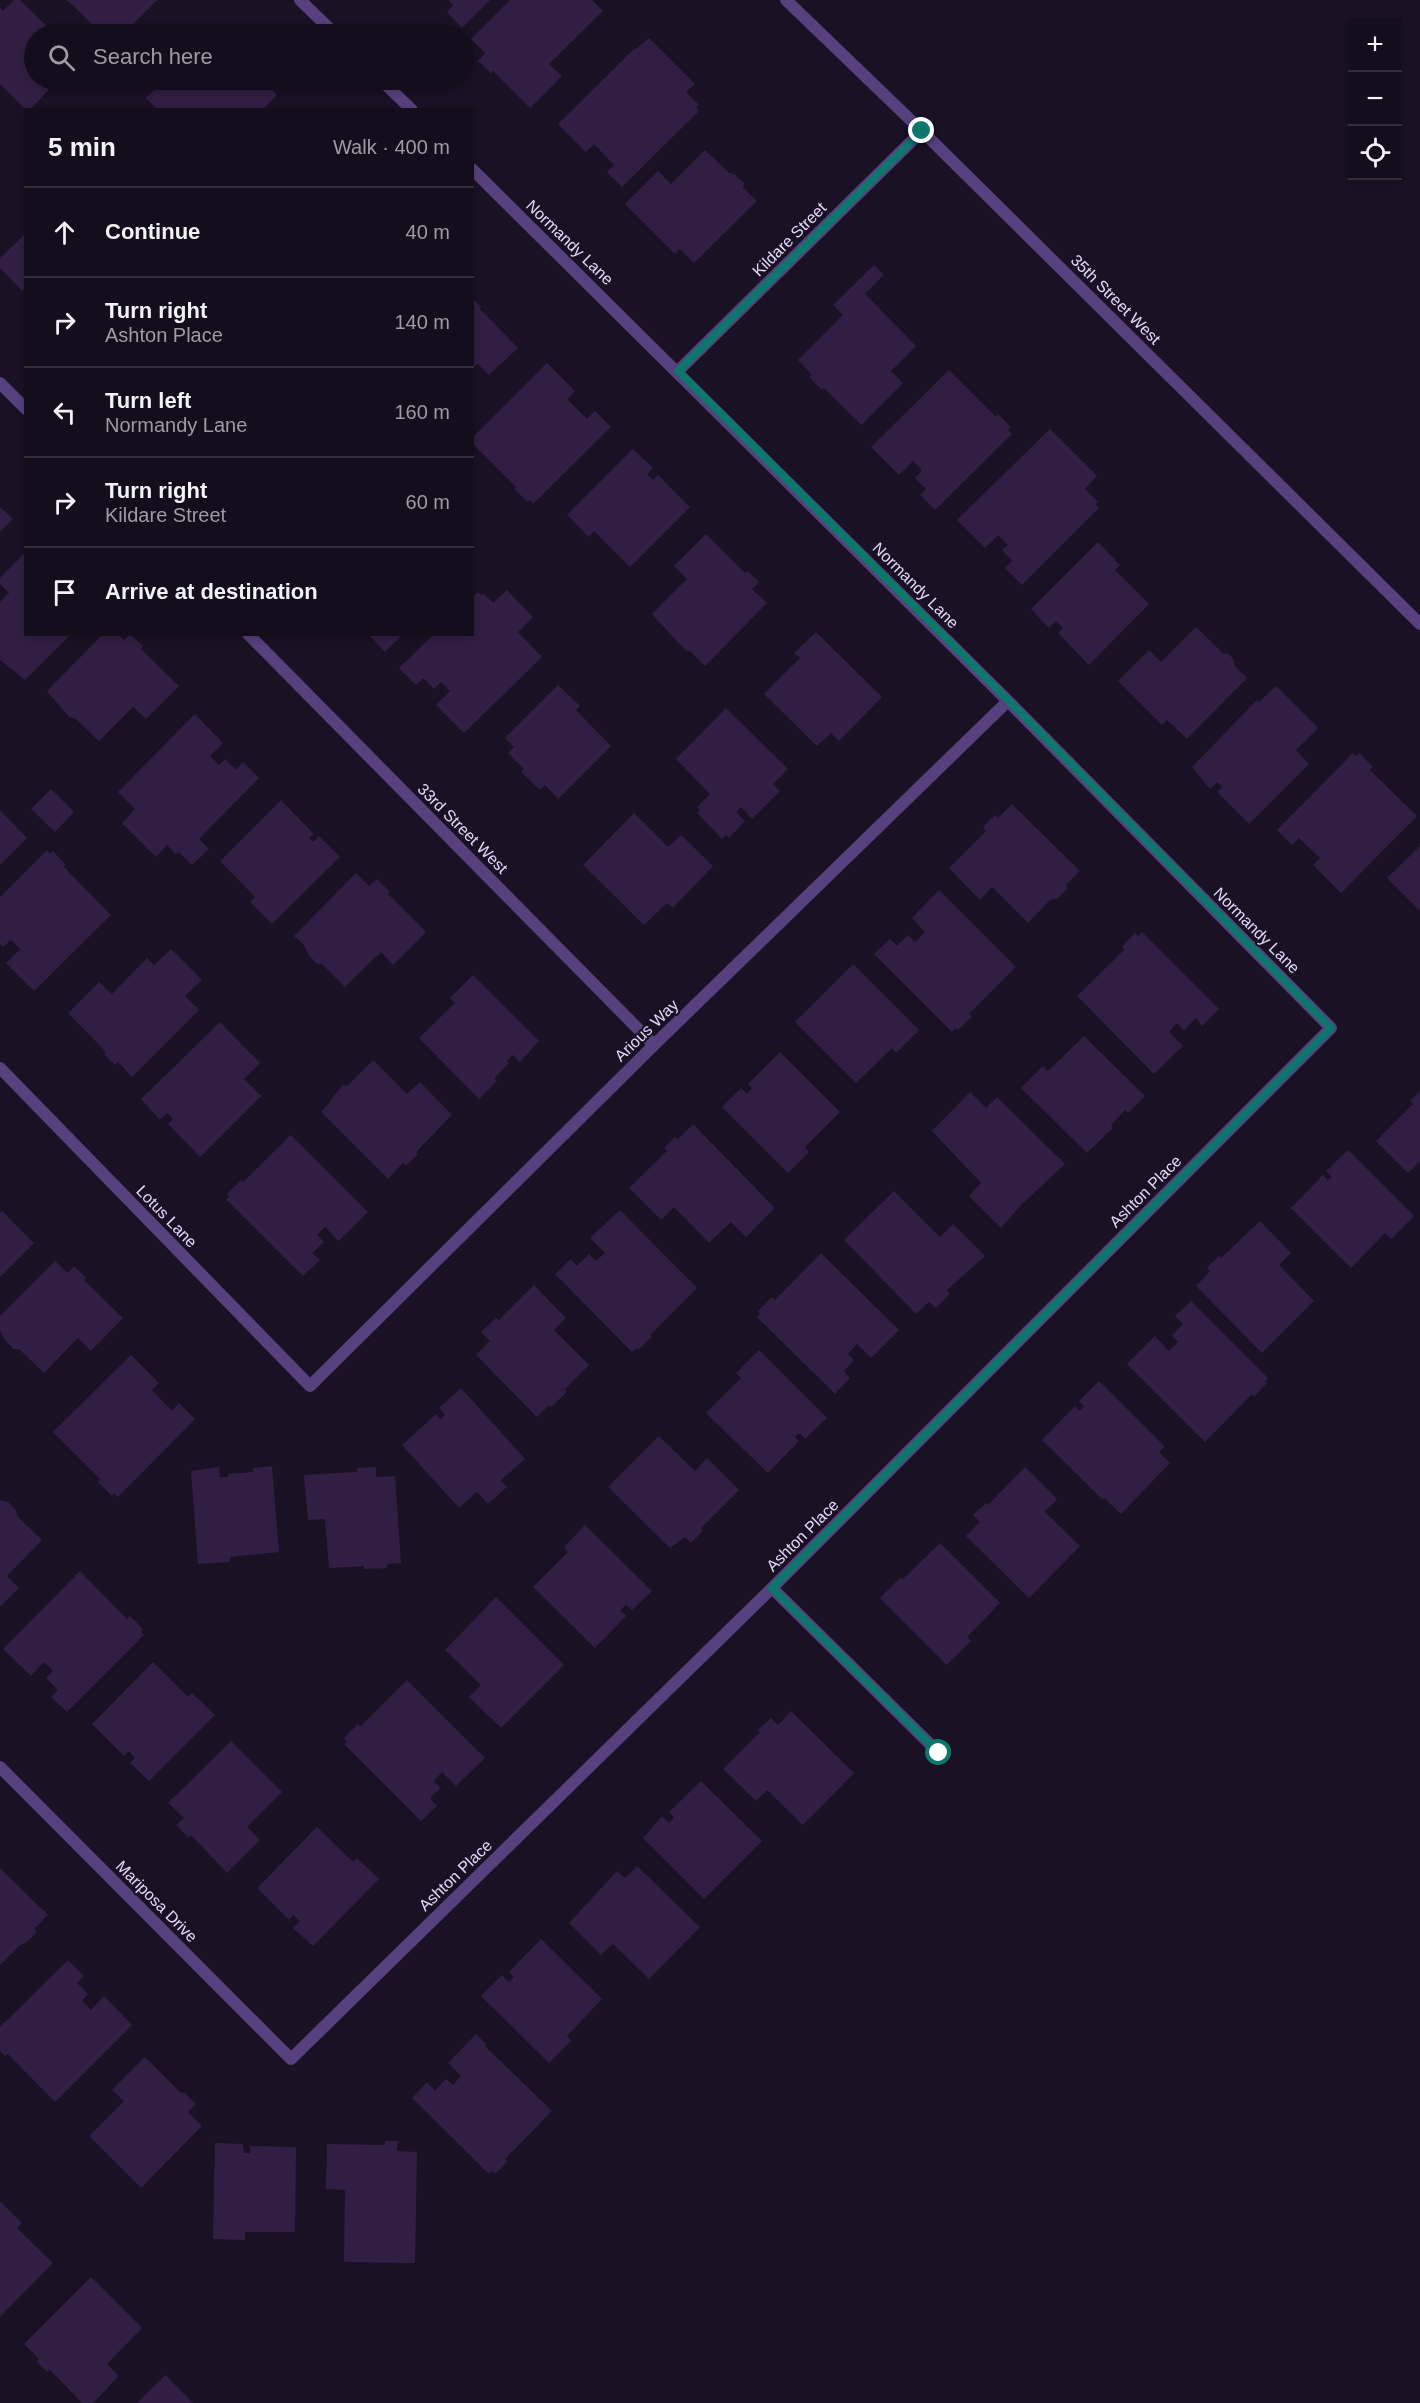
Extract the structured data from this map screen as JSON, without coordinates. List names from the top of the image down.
{
  "streets": {
    "street": [
      "Kildare Street",
      "Normandy Lane",
      "35th Street West",
      "33rd Street West",
      "Arious Way",
      "Ashton Place",
      "Lotus Lane",
      "Mariposa Drive"
    ]
  },
  "crossings": [
    ["Kildare Street", "Normandy Lane"],
    ["Kildare Street", "35th Street West"],
    ["Normandy Lane", "Arious Way"],
    ["Normandy Lane", "Ashton Place"],
    ["33rd Street West", "Arious Way"],
    ["Arious Way", "Lotus Lane"],
    ["Ashton Place", "Mariposa Drive"]
  ],
  "page": {
    "map_buttons": ["+", "−"],
    "search": "Search here",
    "heading": ["5 min", "Walk · 400 m"],
    "list": [
      ["Continue", "40 m"],
      ["Turn right", "Ashton Place", "140 m"],
      ["Turn left", "Normandy Lane", "160 m"],
      ["Turn right", "Kildare Street", "60 m"],
      "Arrive at destination"
    ]
  }
}
